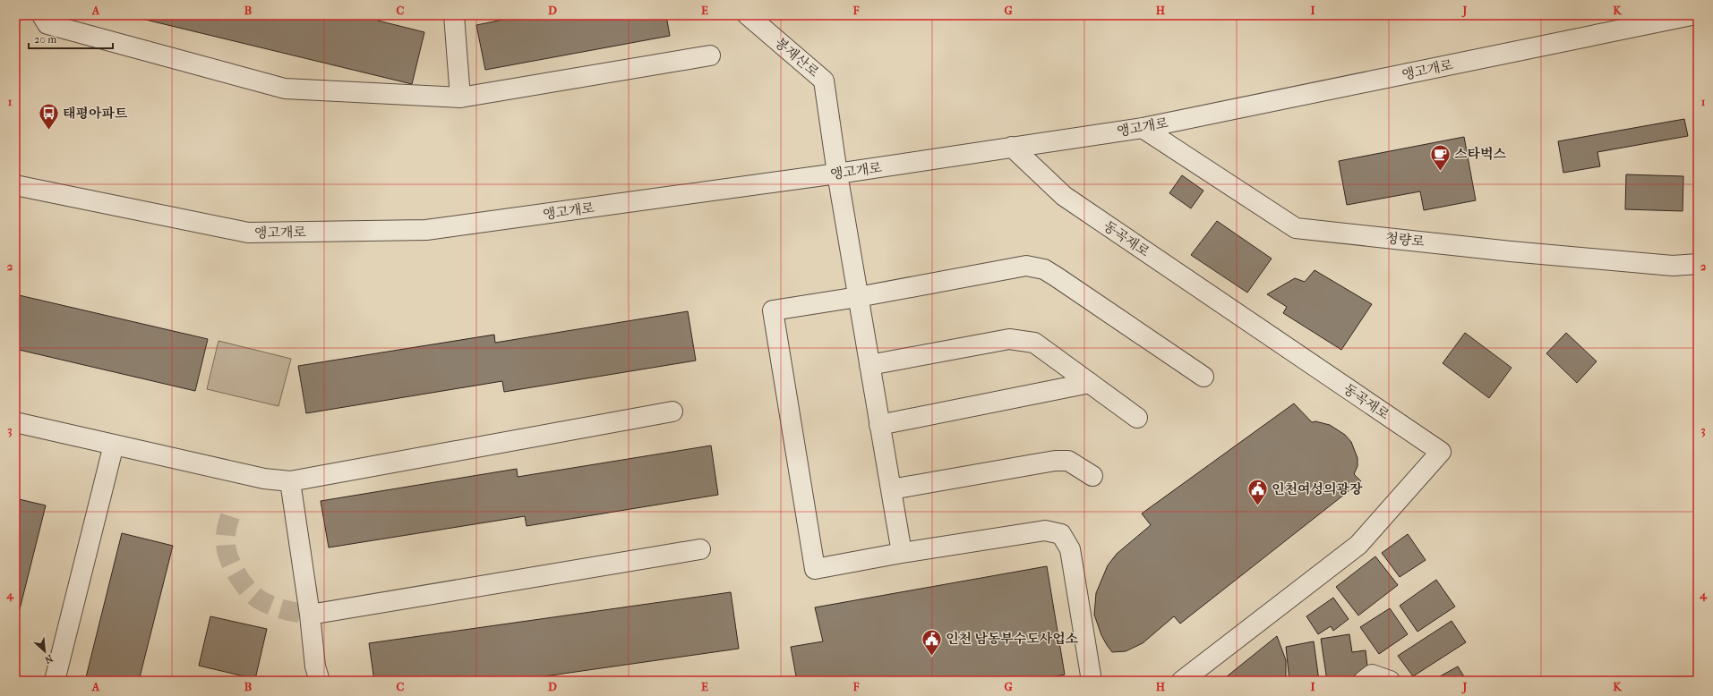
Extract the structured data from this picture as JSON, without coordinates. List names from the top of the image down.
{
  "streets": {
    "street": [
      "봉재산로",
      "앵고개로",
      "동곡재로",
      "청량로"
    ]
  },
  "crossings": [
    ["봉재산로", "앵고개로"],
    ["앵고개로", "동곡재로"],
    ["앵고개로", "청량로"]
  ],
  "places": {
    "bus stop": ["태평아파트"],
    "cafe": ["스타벅스"],
    "public building": ["인천여성의광장", "인천 남동부수도사업소"]
  },
  "scale_bar": "20 m",
  "north": "bottom right",
  "grid": {
    "columns": [
      "A",
      "B",
      "C",
      "D",
      "E",
      "F",
      "G",
      "H",
      "I",
      "J",
      "K"
    ],
    "rows": [
      "1",
      "2",
      "3",
      "4"
    ]
  }
}
